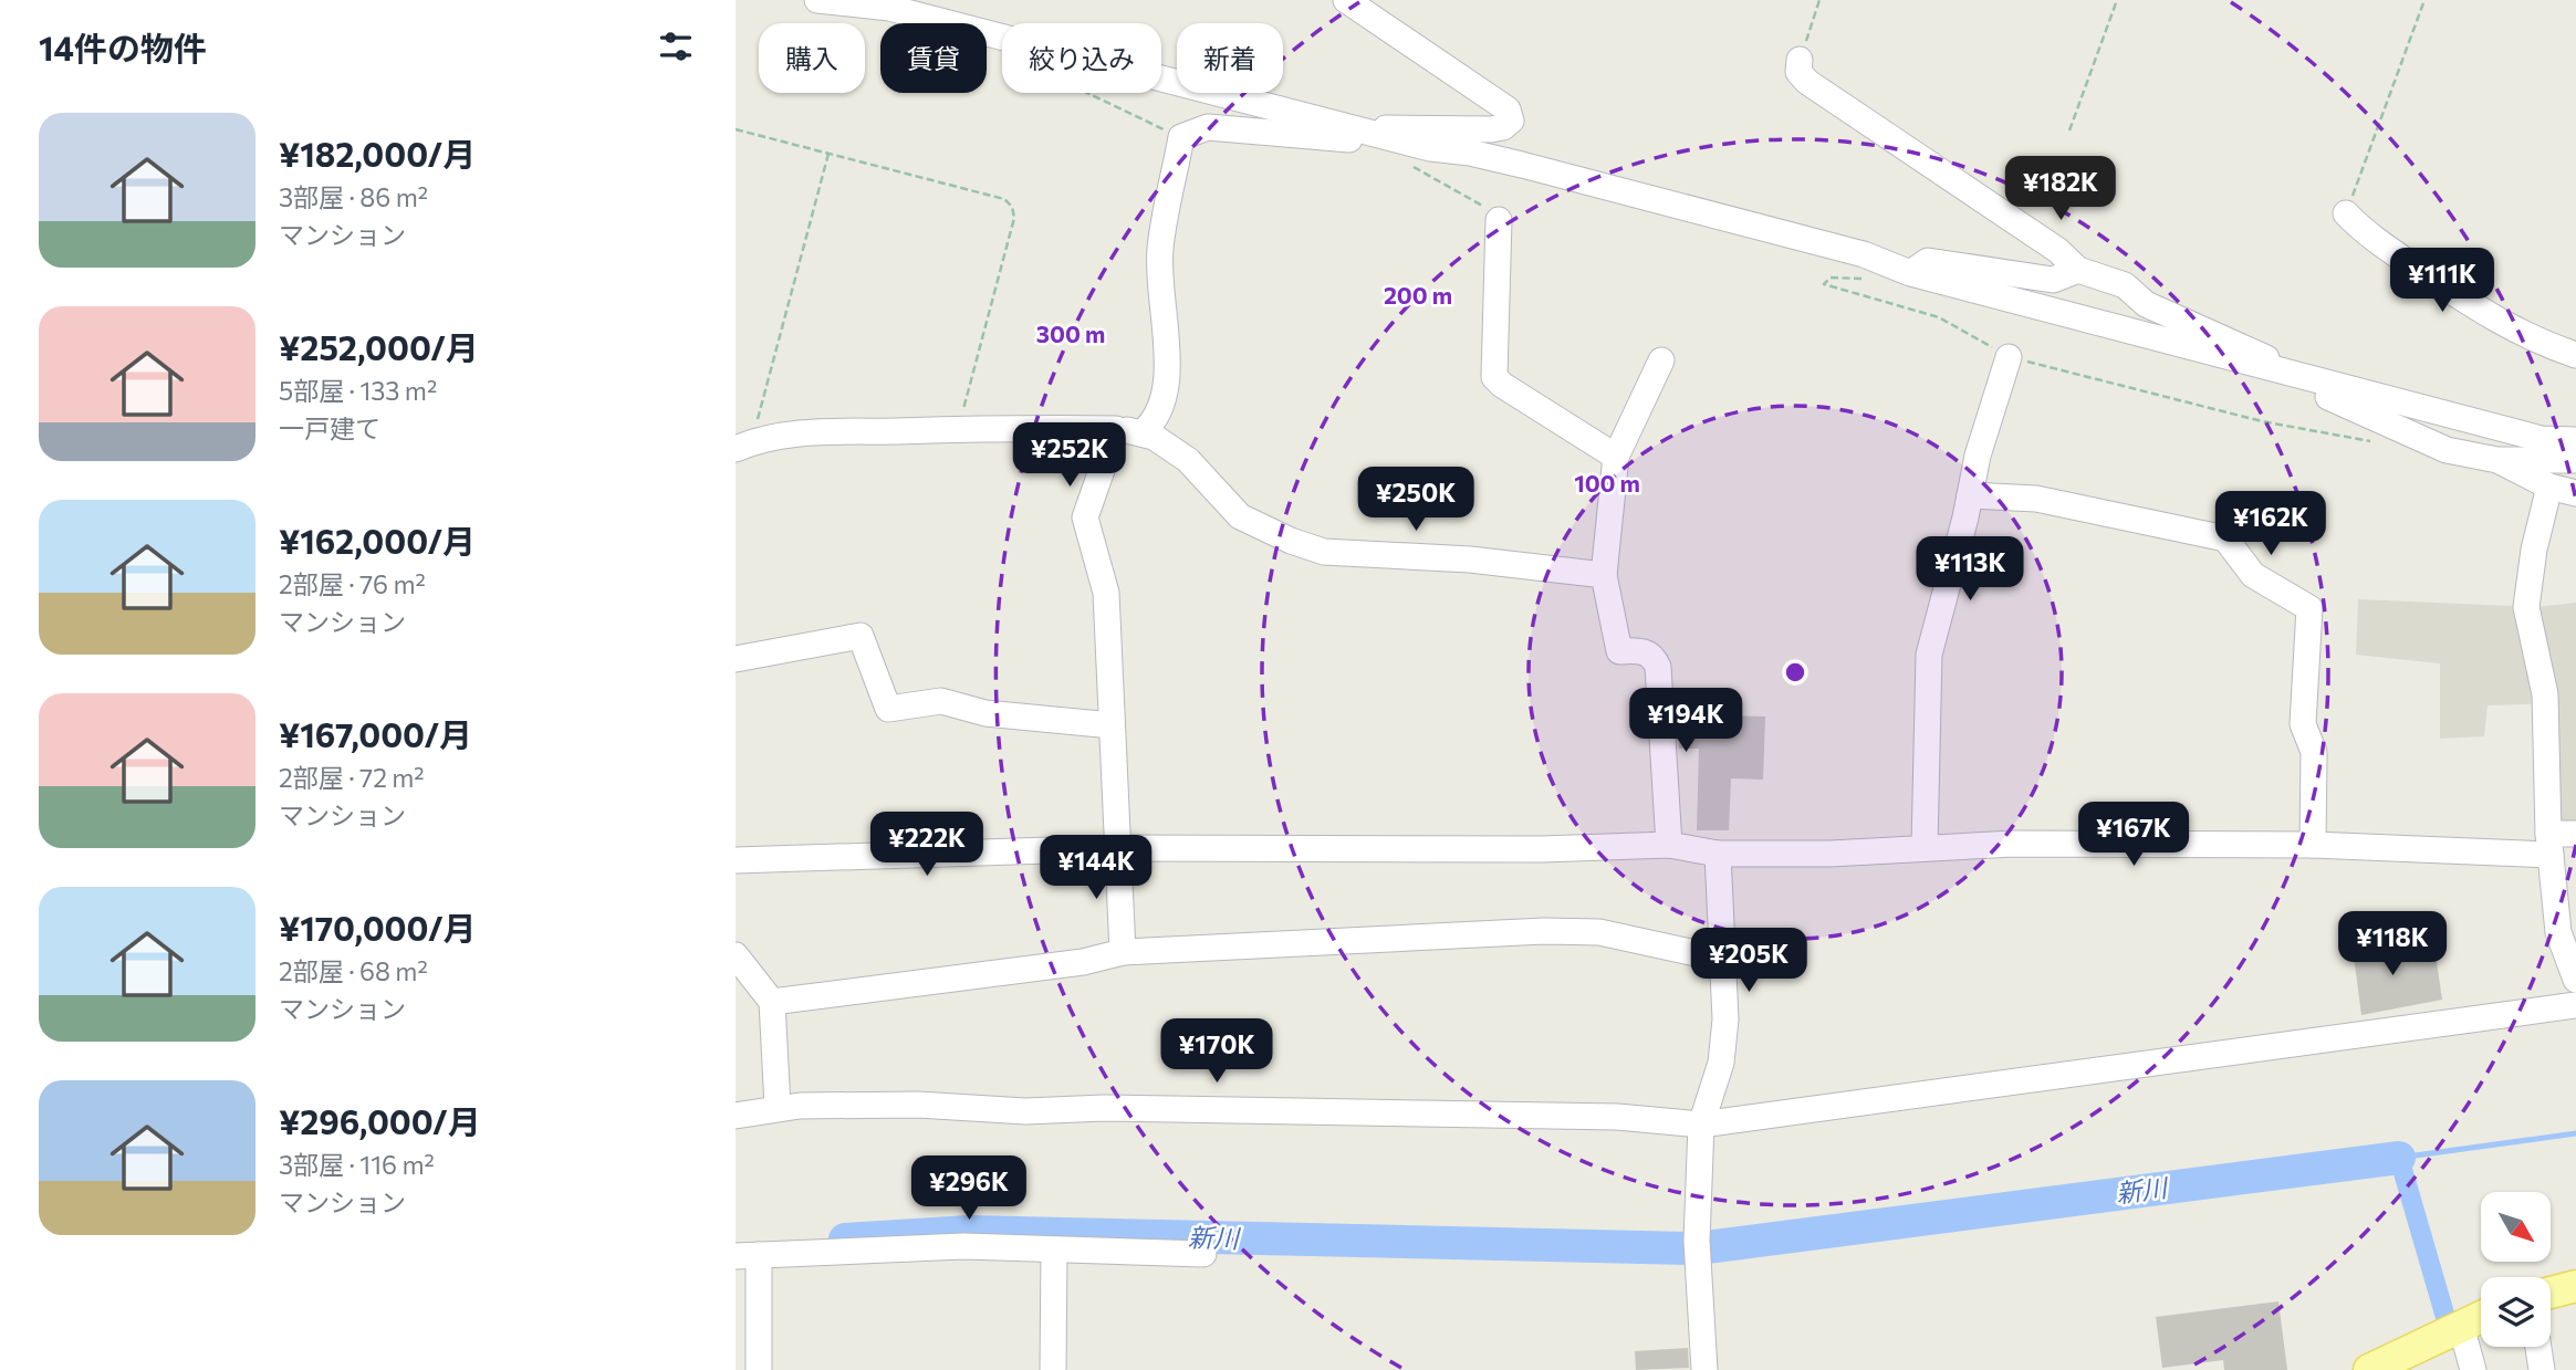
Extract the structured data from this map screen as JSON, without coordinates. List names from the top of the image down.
{
  "water": ["新川"],
  "north": "bottom right",
  "page": {
    "heading": "14件の物件",
    "chip": [
      "購入",
      "賃貸",
      "絞り込み",
      "新着"
    ],
    "list": [
      {
        "name": "¥182,000/月",
        "note": "3部屋 · 86 m² · マンション"
      },
      {
        "name": "¥252,000/月",
        "note": "5部屋 · 133 m² · 一戸建て"
      },
      {
        "name": "¥162,000/月",
        "note": "2部屋 · 76 m² · マンション"
      },
      {
        "name": "¥167,000/月",
        "note": "2部屋 · 72 m² · マンション"
      },
      {
        "name": "¥170,000/月",
        "note": "2部屋 · 68 m² · マンション"
      },
      {
        "name": "¥296,000/月",
        "note": "3部屋 · 116 m² · マンション"
      }
    ],
    "price": [
      "¥182K",
      "¥111K",
      "¥252K",
      "¥250K",
      "¥162K",
      "¥113K",
      "¥194K",
      "¥167K",
      "¥222K",
      "¥144K",
      "¥118K",
      "¥205K",
      "¥170K",
      "¥296K"
    ]
  },
  "rings": ["200 m", "300 m", "100 m"]
}
